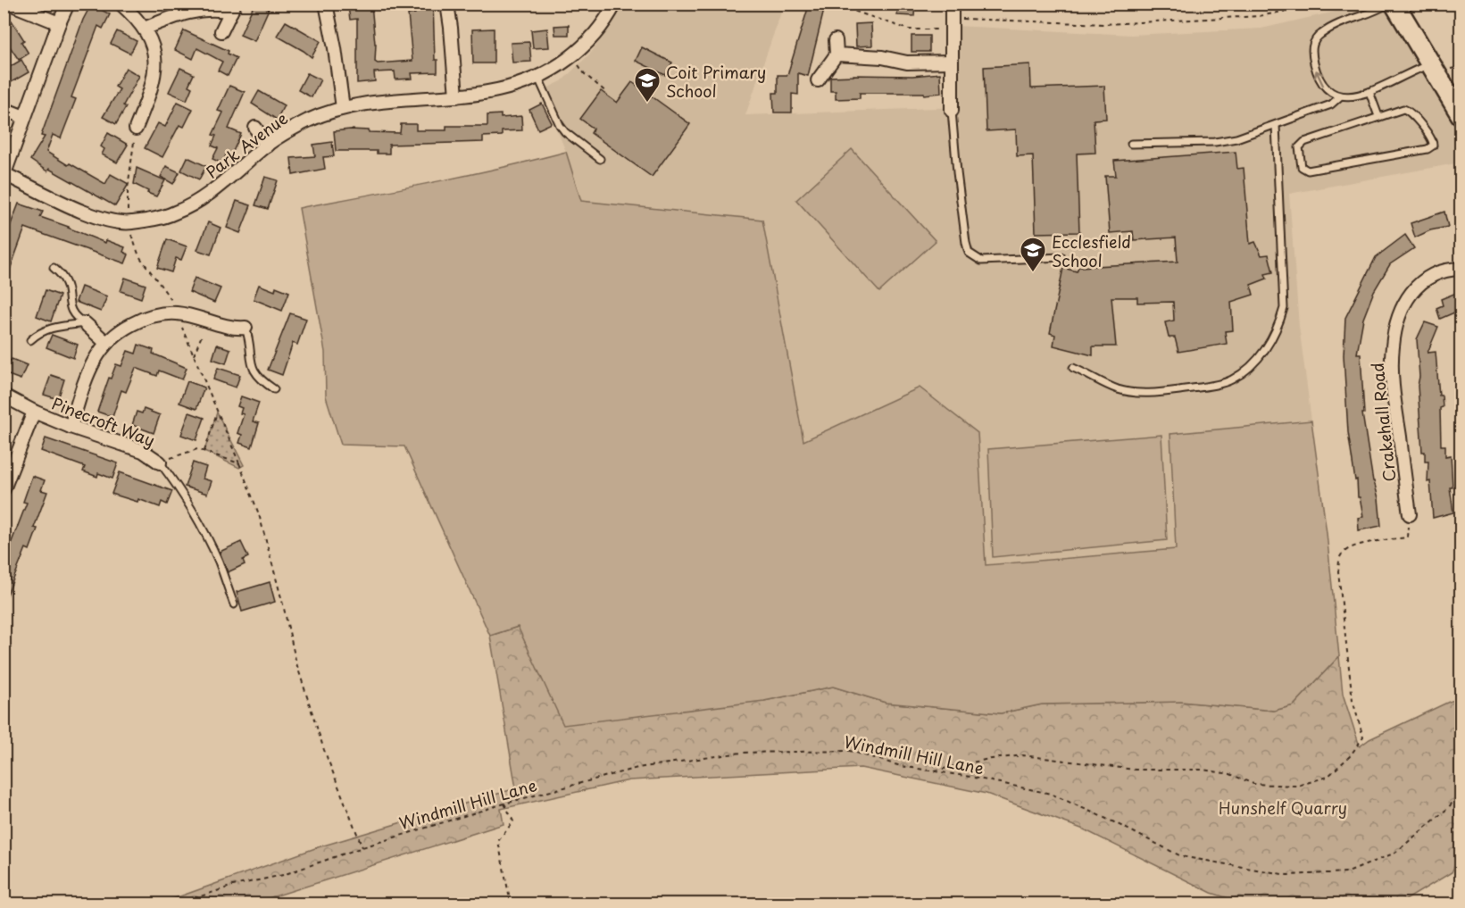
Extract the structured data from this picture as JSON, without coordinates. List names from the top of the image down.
{
  "streets": {
    "street": ["Park Avenue", "Pinecroft Way", "Crakehall Road"],
    "path": ["Windmill Hill Lane"]
  },
  "parks": ["Hunshelf Quarry"],
  "places": {
    "school or university": ["Coit Primary School", "Ecclesfield School"]
  }
}
